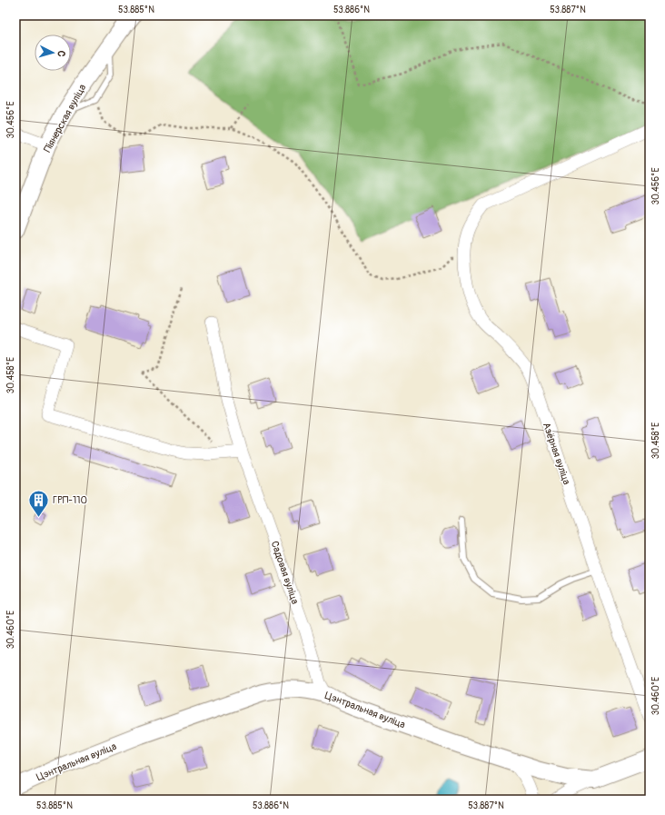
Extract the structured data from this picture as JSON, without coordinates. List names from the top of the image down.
{
  "streets": {
    "street": [
      "Піянерская вуліца",
      "Азёрная вуліца",
      "Садовая вуліца",
      "Цэнтральная вуліца"
    ]
  },
  "crossings": [
    ["Садовая вуліца", "Цэнтральная вуліца"]
  ],
  "places": {
    "building": ["ГРП-110"]
  },
  "north": "right",
  "coordinates": [
    "53.885°N",
    "53.886°N",
    "53.887°N",
    "30.456°E",
    "30.458°E",
    "30.460°E"
  ]
}
